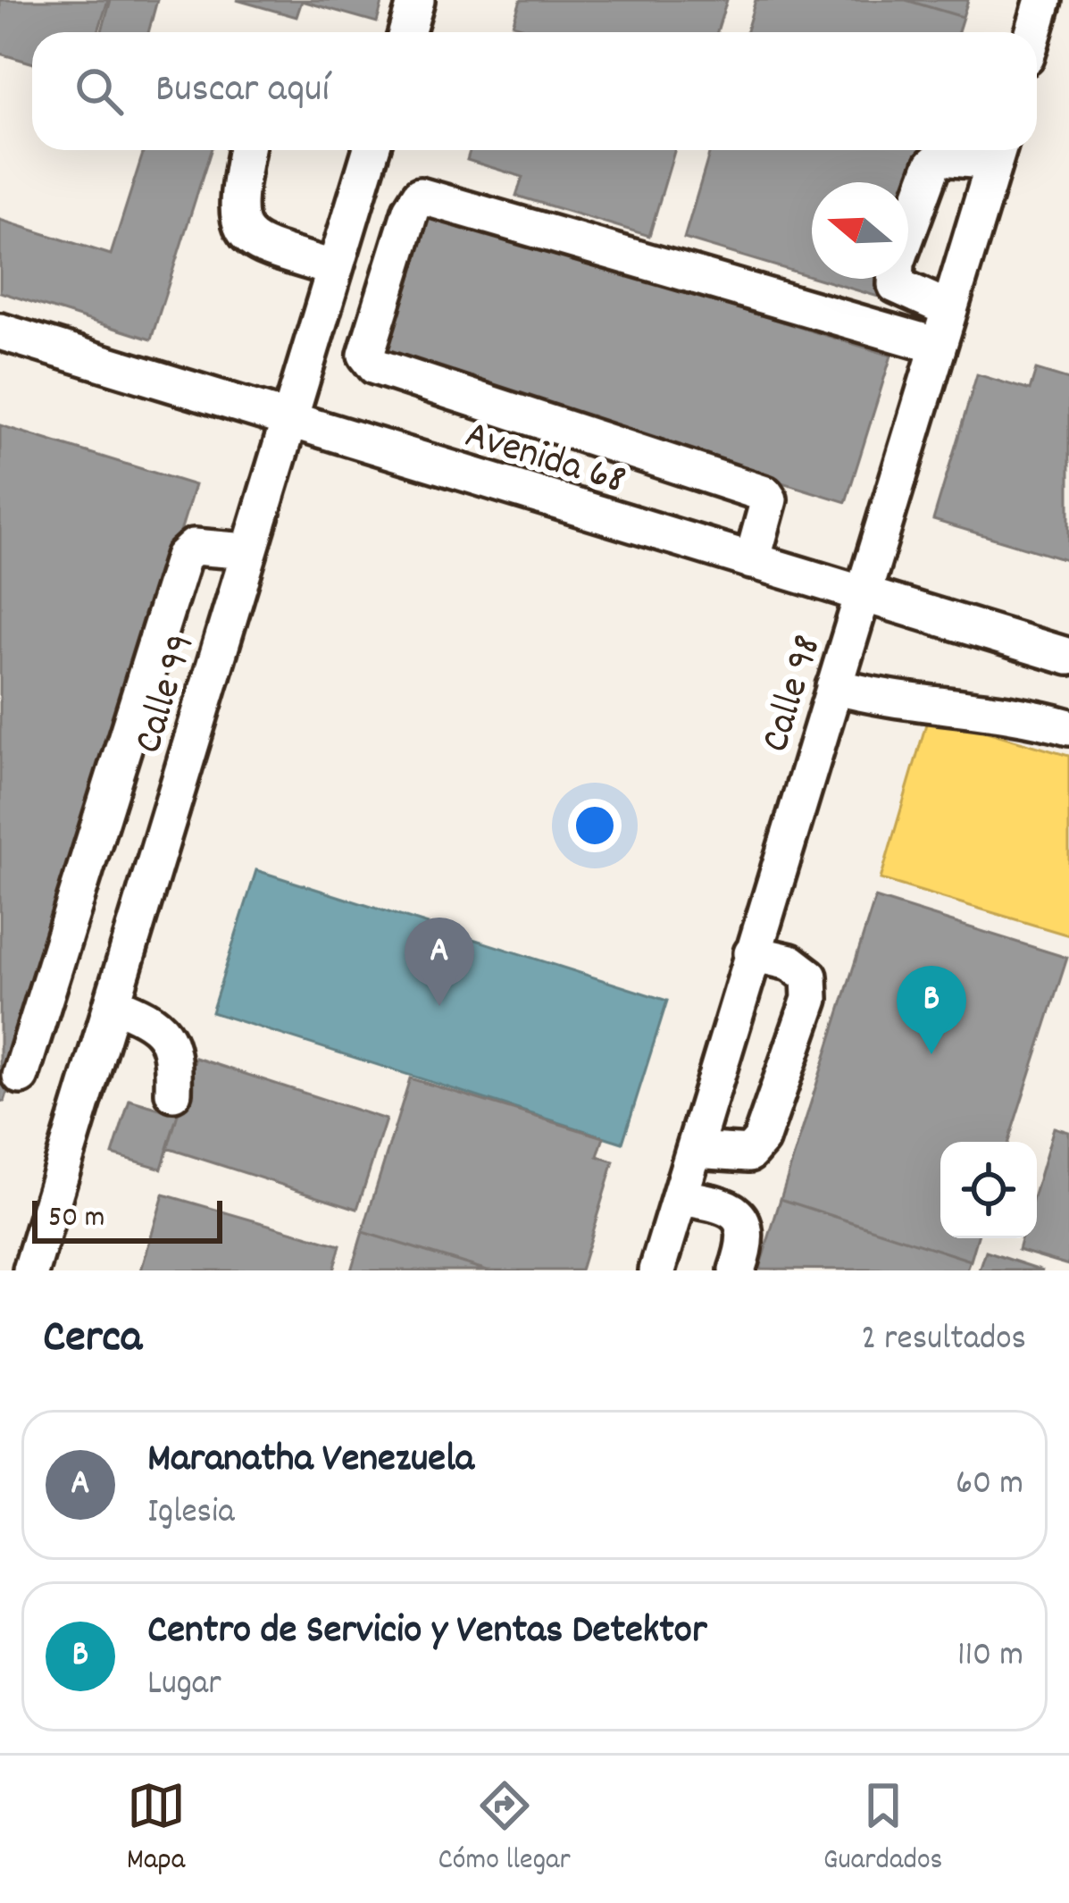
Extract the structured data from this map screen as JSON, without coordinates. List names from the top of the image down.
{
  "streets": {
    "lane": ["Avenida 68", "Calle 99", "Calle 98"]
  },
  "crossings": [
    ["Avenida 68", "Calle 99"],
    ["Avenida 68", "Calle 98"]
  ],
  "scale_bar": "50 m",
  "north": "left",
  "page": {
    "search": "Buscar aquí",
    "pins": ["A", "B"],
    "scale": "50 m",
    "heading": ["Cerca", "2 resultados"],
    "list": [
      {
        "mark": "A",
        "name": "Maranatha Venezuela",
        "note": "Iglesia",
        "value": "60 m"
      },
      {
        "mark": "B",
        "name": "Centro de Servicio y Ventas Detektor",
        "note": "Lugar",
        "value": "110 m"
      }
    ],
    "nav": ["Mapa", "Cómo llegar", "Guardados"]
  }
}
